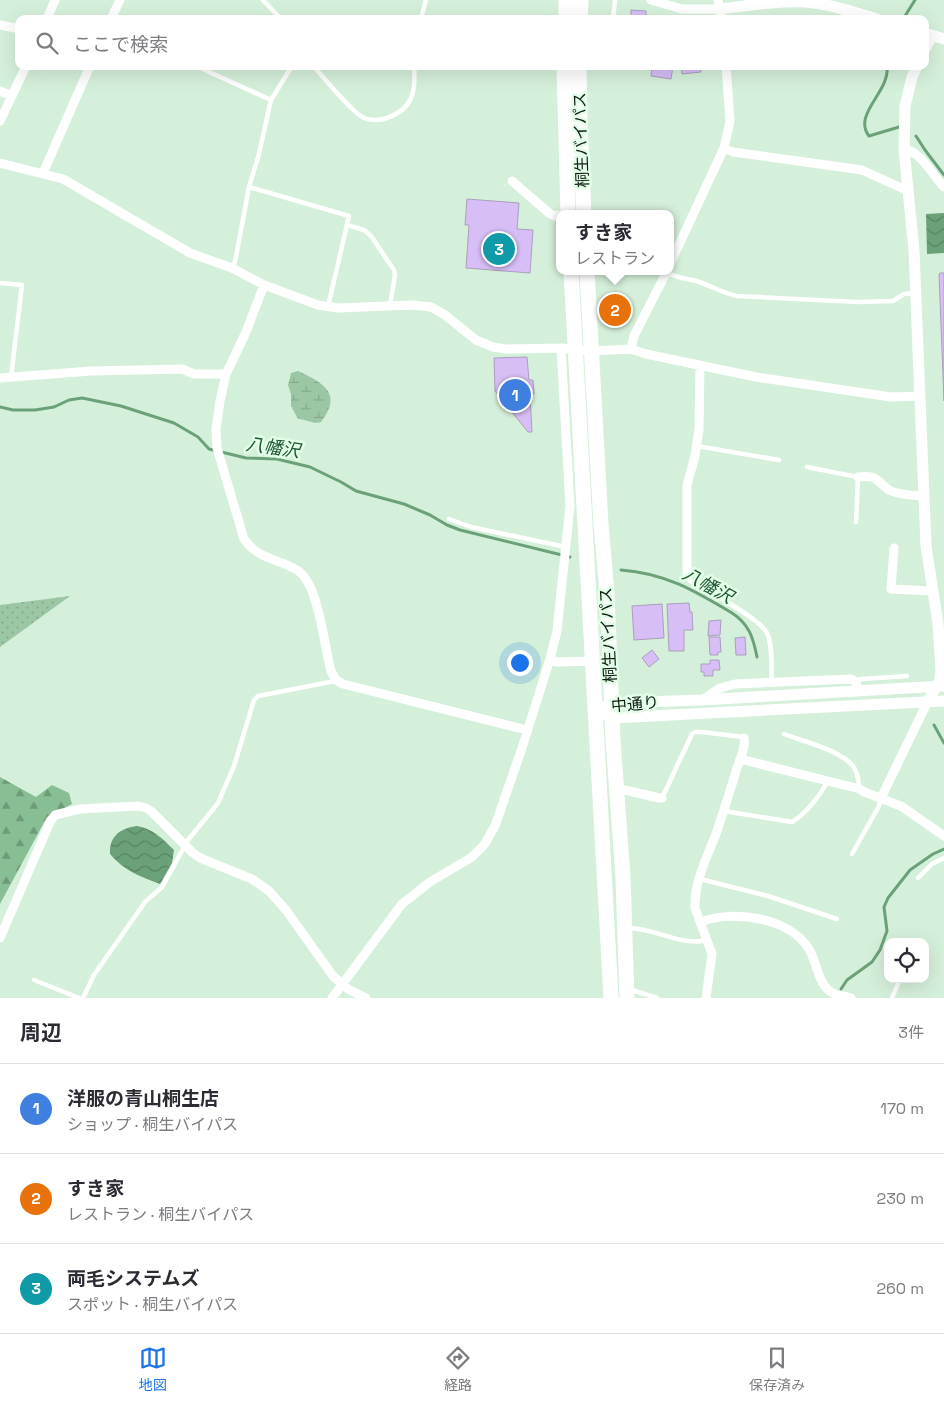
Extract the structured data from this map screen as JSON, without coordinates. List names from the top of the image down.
{
  "streets": {
    "highway": ["桐生バイパス"],
    "street": ["中通り"]
  },
  "crossings": [
    ["桐生バイパス", "中通り"]
  ],
  "water": ["八幡沢"],
  "page": {
    "search": "ここで検索",
    "popup": ["すき家", "レストラン"],
    "pins": ["3", "2", "1"],
    "heading": ["周辺", "3件"],
    "list": [
      {
        "mark": "1",
        "name": "洋服の青山桐生店",
        "note": "ショップ · 桐生バイパス",
        "value": "170 m"
      },
      {
        "mark": "2",
        "name": "すき家",
        "note": "レストラン · 桐生バイパス",
        "value": "230 m"
      },
      {
        "mark": "3",
        "name": "両毛システムズ",
        "note": "スポット · 桐生バイパス",
        "value": "260 m"
      }
    ],
    "nav": ["地図", "経路", "保存済み"]
  }
}
